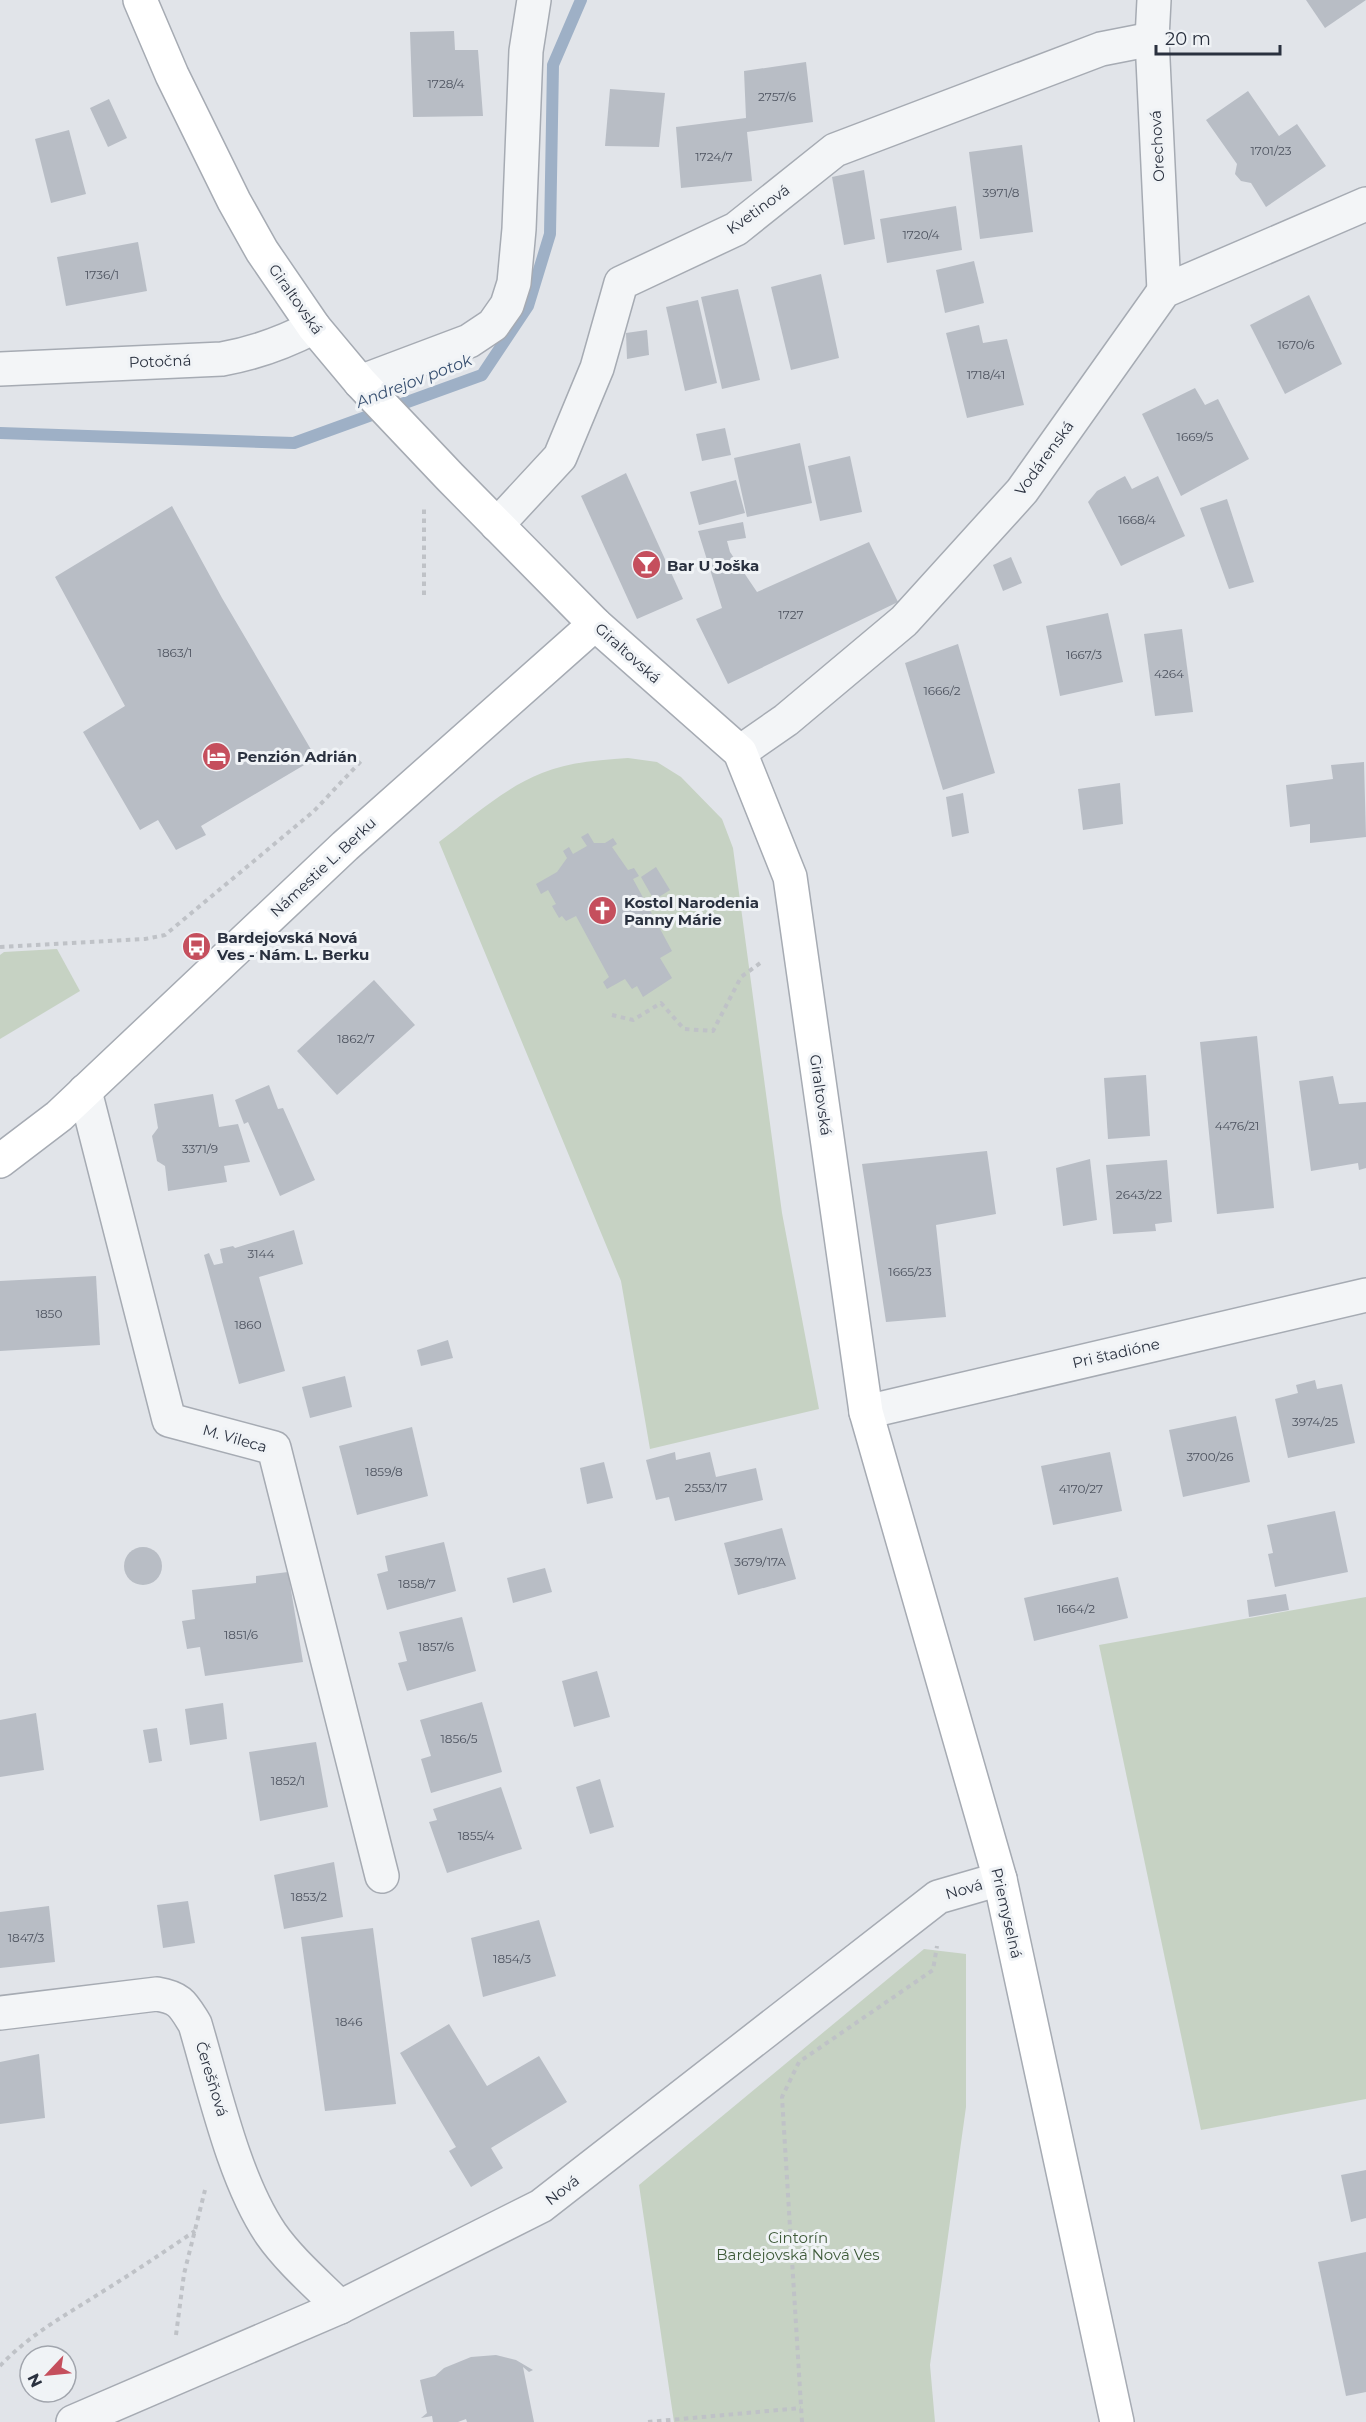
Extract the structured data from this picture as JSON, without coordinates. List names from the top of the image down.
{
  "streets": {
    "street": [
      "Orechová",
      "Kvetinová",
      "Giraltovská",
      "Potočná",
      "Vodárenská",
      "Námestie L. Berku",
      "Pri štadióne",
      "M. Vileca",
      "Nová",
      "Priemyselná",
      "Čerešňová"
    ]
  },
  "crossings": [
    ["Orechová", "Kvetinová"],
    ["Orechová", "Vodárenská"],
    ["Kvetinová", "Giraltovská"],
    ["Giraltovská", "Potočná"],
    ["Giraltovská", "Vodárenská"],
    ["Giraltovská", "Námestie L. Berku"],
    ["Giraltovská", "Pri štadióne"],
    ["Giraltovská", "Priemyselná"],
    ["Námestie L. Berku", "M. Vileca"],
    ["Pri štadióne", "Priemyselná"],
    ["Nová", "Priemyselná"],
    ["Nová", "Čerešňová"]
  ],
  "water": ["Andrejov potok"],
  "parks": ["Cintorín Bardejovská Nová Ves"],
  "places": {
    "bar": ["Bar U Joška"],
    "hotel": ["Penzión Adrián"],
    "church": ["Kostol Narodenia Panny Márie"],
    "bus stop": ["Bardejovská Nová Ves - Nám. L. Berku"]
  },
  "house_numbers": [
    "1728/4",
    "2757/6",
    "1701/23",
    "1724/7",
    "3971/8",
    "1720/4",
    "1736/1",
    "1670/6",
    "1718/41",
    "1669/5",
    "1668/4",
    "1727",
    "1863/1",
    "1667/3",
    "4264",
    "1666/2",
    "1862/7",
    "4476/21",
    "3371/9",
    "2643/22",
    "3144",
    "1665/23",
    "1850",
    "1860",
    "3974/25",
    "3700/26",
    "1859/8",
    "2553/17",
    "4170/27",
    "3679/17A",
    "1858/7",
    "1664/2",
    "1851/6",
    "1857/6",
    "1856/5",
    "1852/1",
    "1855/4",
    "1853/2",
    "1847/3",
    "1854/3",
    "1846"
  ],
  "scale_bar": "20 m",
  "north": "bottom left"
}
